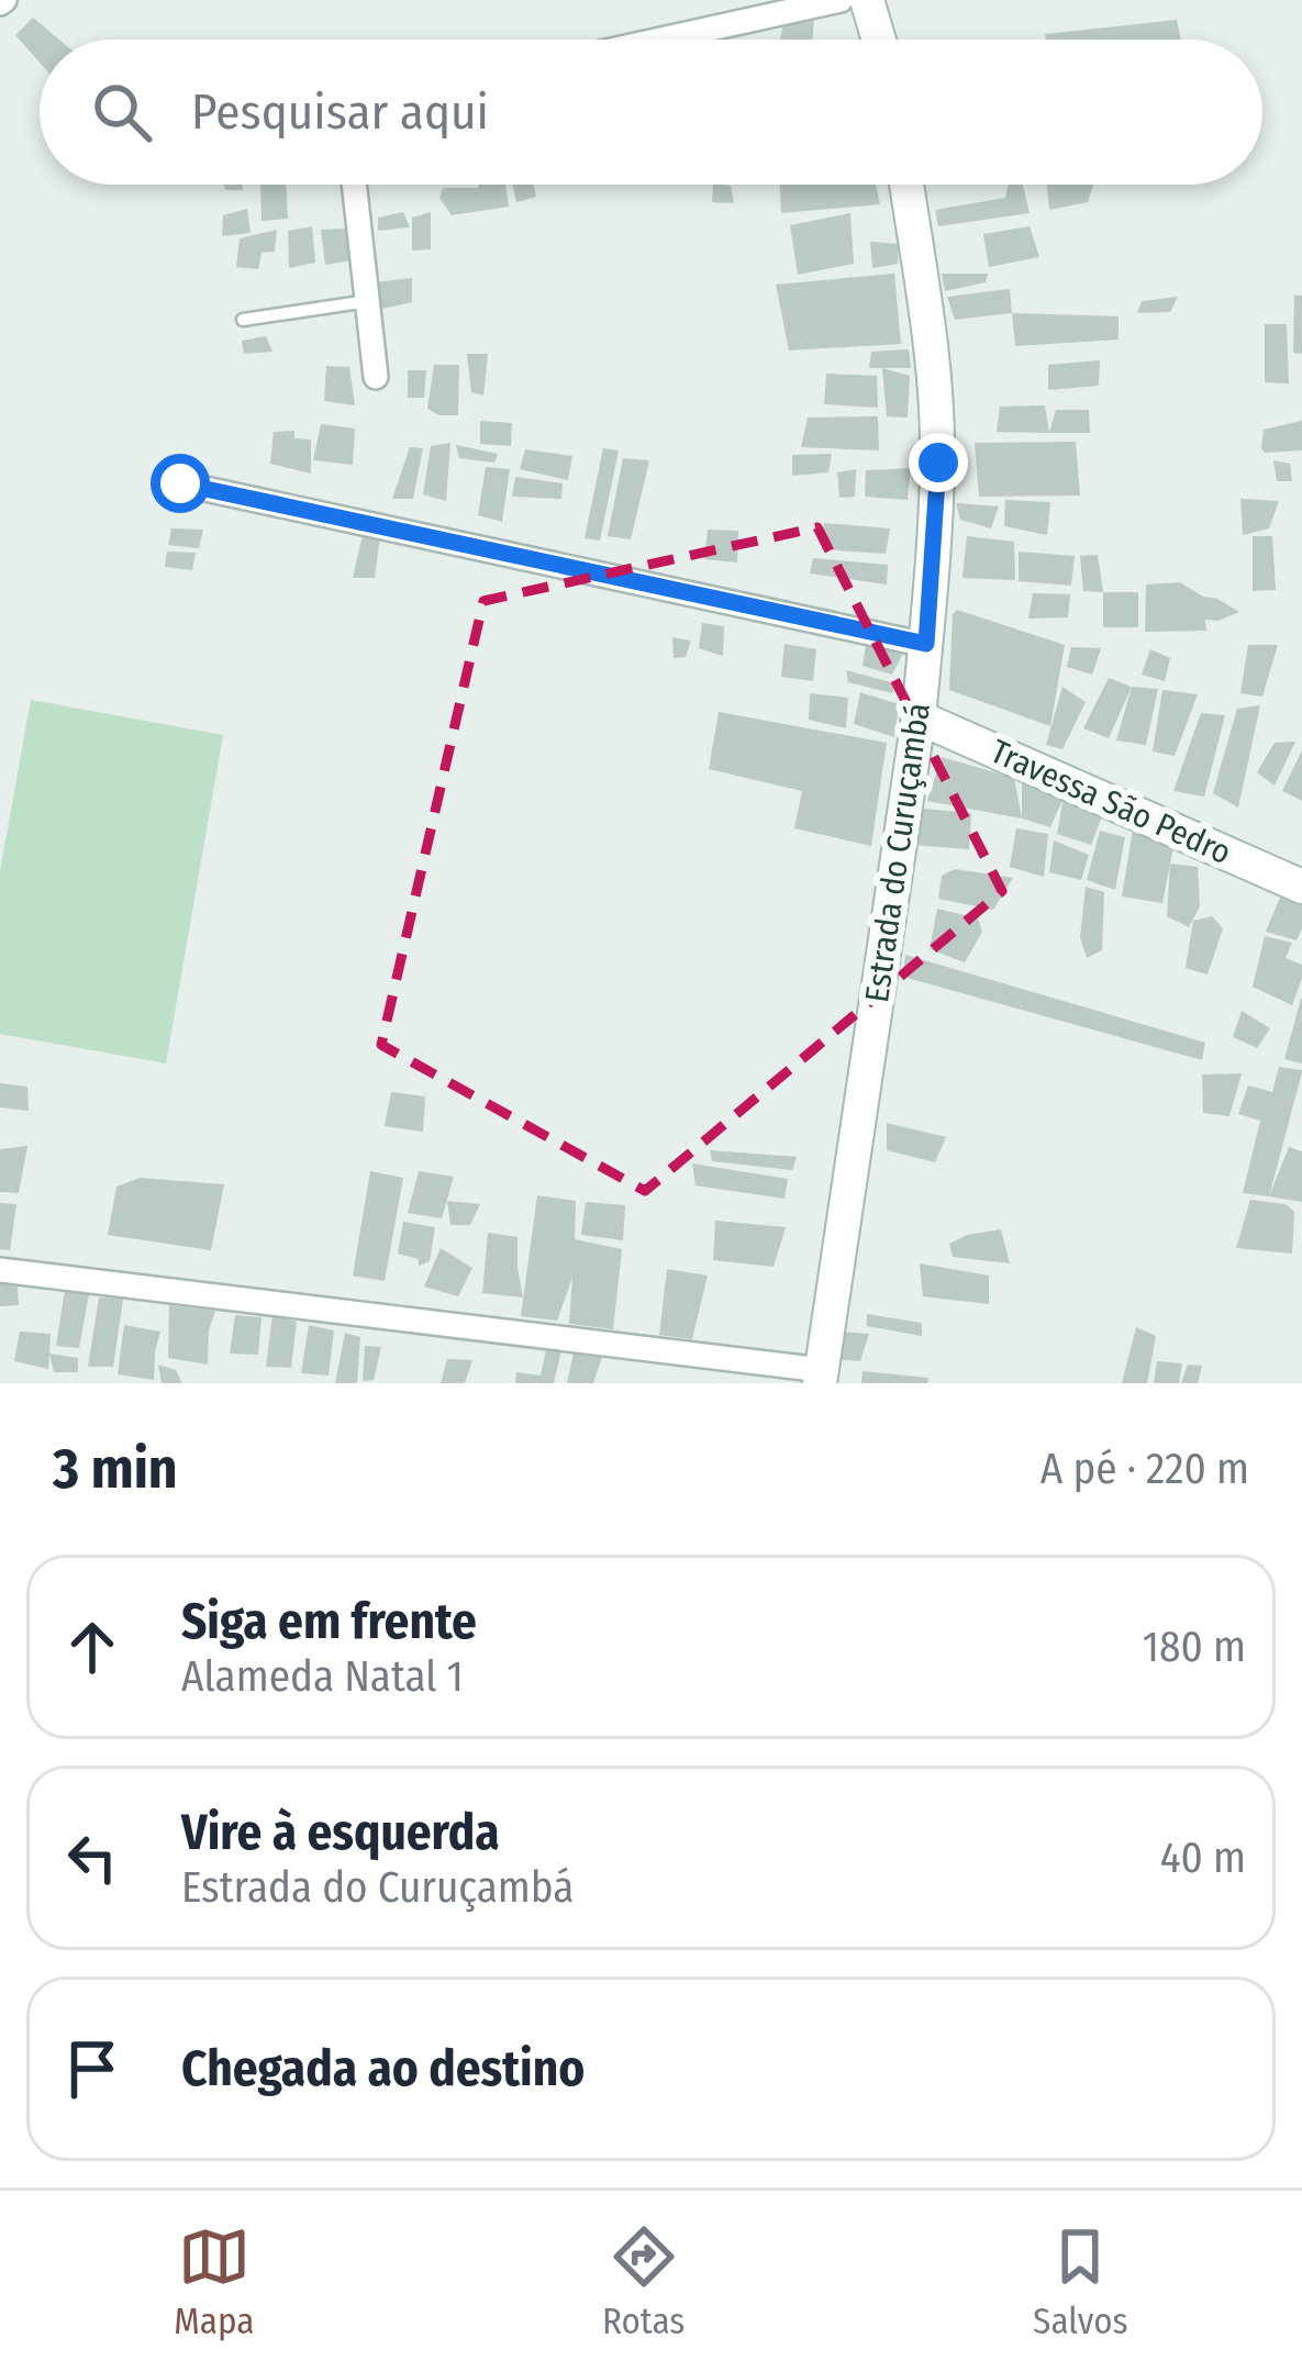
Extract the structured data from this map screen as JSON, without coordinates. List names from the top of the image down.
{
  "streets": {
    "street": ["Travessa São Pedro", "Estrada do Curuçambá"]
  },
  "crossings": [
    ["Travessa São Pedro", "Estrada do Curuçambá"]
  ],
  "page": {
    "search": "Pesquisar aqui",
    "heading": ["3 min", "A pé · 220 m"],
    "list": [
      ["Siga em frente", "Alameda Natal 1", "180 m"],
      ["Vire à esquerda", "Estrada do Curuçambá", "40 m"],
      "Chegada ao destino"
    ],
    "nav": ["Mapa", "Rotas", "Salvos"]
  }
}
